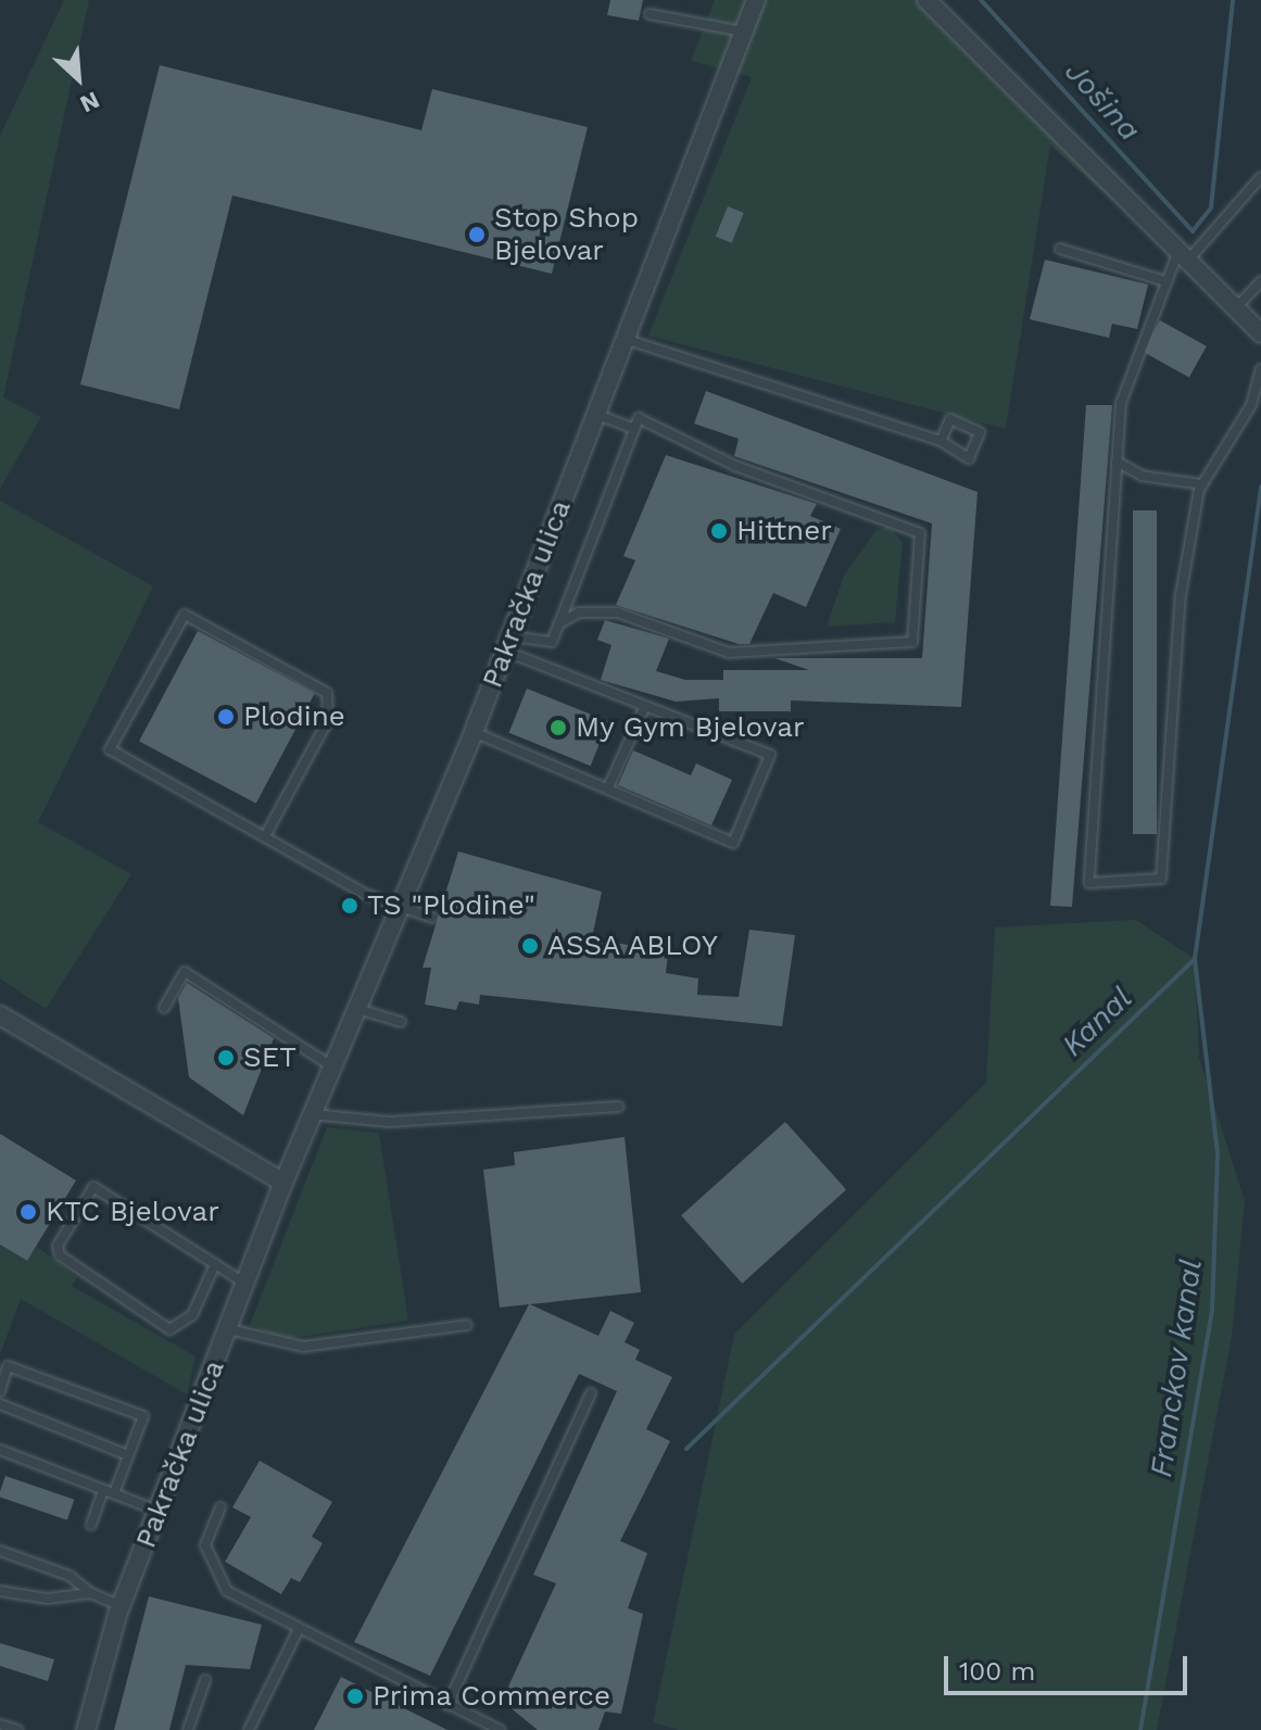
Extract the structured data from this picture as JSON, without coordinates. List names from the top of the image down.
{
  "streets": {
    "street": ["Pakračka ulica"]
  },
  "water": ["Jošina", "Kanal", "Franckov kanal"],
  "places": [
    "Stop Shop Bjelovar",
    "Hittner",
    "Plodine",
    "My Gym Bjelovar",
    "TS \"Plodine\"",
    "ASSA ABLOY",
    "SET",
    "KTC Bjelovar",
    "Prima Commerce"
  ],
  "scale_bar": "100 m",
  "north": "bottom right"
}
